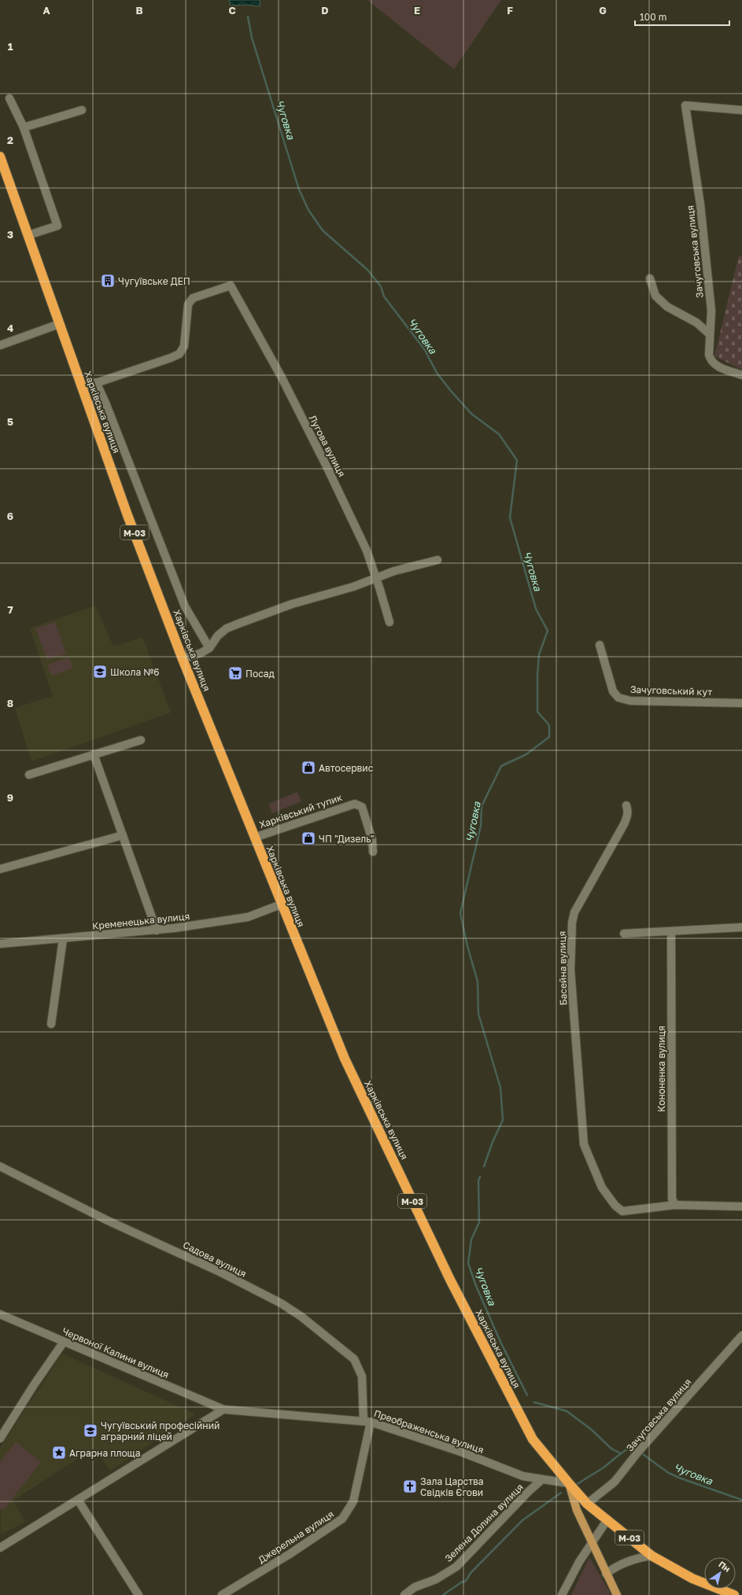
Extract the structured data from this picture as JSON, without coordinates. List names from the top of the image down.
{
  "streets": {
    "highway": ["Харківська вулиця", "М-03"],
    "street": [
      "Зачуговська вулиця",
      "Лугова вулиця",
      "Зачуговський кут",
      "Харківський тупик",
      "Кременецька вулиця",
      "Басейна вулиця",
      "Кононенка вулиця",
      "Садова вулиця",
      "Червоної Калини вулиця",
      "Преображенська вулиця",
      "Зелена Долина вулиця",
      "Джерельна вулиця"
    ]
  },
  "crossings": [
    ["Зачуговська вулиця", "М-03"],
    ["Харківська вулиця", "М-03"],
    ["Харківська вулиця", "Харківський тупик"],
    ["Харківська вулиця", "Кременецька вулиця"],
    ["Харківська вулиця", "Преображенська вулиця"],
    ["М-03", "Преображенська вулиця"],
    ["Басейна вулиця", "Кононенка вулиця"],
    ["Садова вулиця", "Преображенська вулиця"],
    ["Садова вулиця", "Джерельна вулиця"],
    ["Червоної Калини вулиця", "Преображенська вулиця"],
    ["Преображенська вулиця", "Зелена Долина вулиця"],
    ["Преображенська вулиця", "Джерельна вулиця"]
  ],
  "water": ["Чуговка"],
  "places": {
    "building": ["Чугуївське ДЕП"],
    "school or university": ["Школа №6", "Чугуївський професійний аграрний ліцей"],
    "supermarket": ["Посад"],
    "shop": ["Автосервис", "ЧП \"Дизель\""],
    "place": ["Аграрна площа"],
    "church": ["Зала Царства Свідків Єгови"]
  },
  "scale_bar": "100 m",
  "north": "top right",
  "grid": {
    "columns": [
      "A",
      "B",
      "C",
      "D",
      "E",
      "F",
      "G"
    ],
    "rows": [
      "1",
      "2",
      "3",
      "4",
      "5",
      "6",
      "7",
      "8",
      "9"
    ]
  }
}
